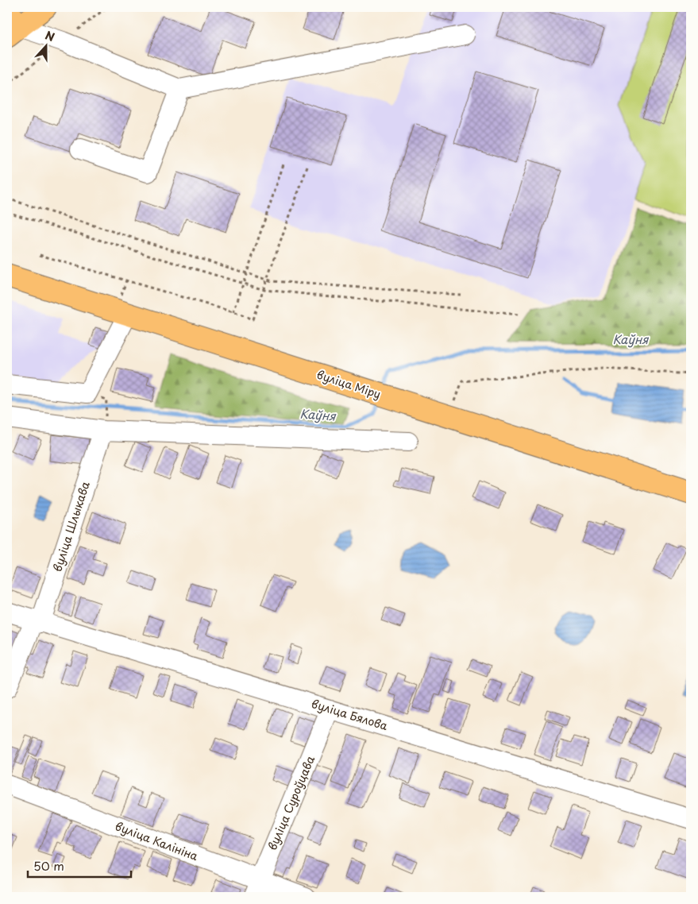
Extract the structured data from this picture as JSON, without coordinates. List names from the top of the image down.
{
  "streets": {
    "main road": ["вуліца Міру"],
    "street": [
      "вуліца Шлыкава",
      "вуліца Бялова",
      "вуліца Суроўцава",
      "вуліца Калініна"
    ]
  },
  "crossings": [
    ["вуліца Шлыкава", "вуліца Бялова"],
    ["вуліца Бялова", "вуліца Суроўцава"],
    ["вуліца Суроўцава", "вуліца Калініна"]
  ],
  "water": ["Каўня"],
  "scale_bar": "50 m",
  "north": "top"
}
